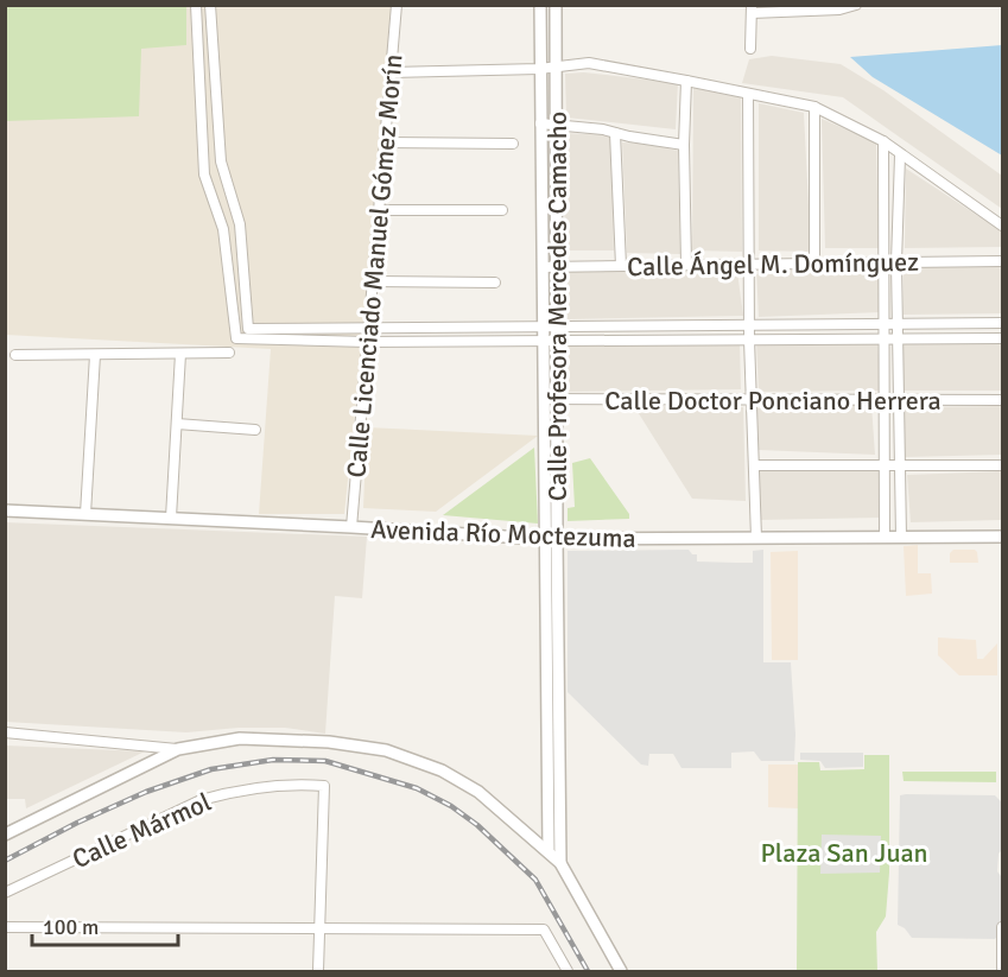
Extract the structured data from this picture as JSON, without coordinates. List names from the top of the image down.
{
  "streets": {
    "street": [
      "Calle Ángel M. Domínguez",
      "Calle Licenciado Manuel Gómez Morín",
      "Calle Profesora Mercedes Camacho",
      "Calle Doctor Ponciano Herrera",
      "Avenida Río Moctezuma",
      "Calle Mármol"
    ]
  },
  "crossings": [
    ["Calle Ángel M. Domínguez", "Calle Profesora Mercedes Camacho"],
    ["Calle Licenciado Manuel Gómez Morín", "Avenida Río Moctezuma"],
    ["Calle Profesora Mercedes Camacho", "Calle Doctor Ponciano Herrera"],
    ["Calle Profesora Mercedes Camacho", "Avenida Río Moctezuma"]
  ],
  "parks": ["Plaza San Juan"],
  "scale_bar": "100 m"
}
